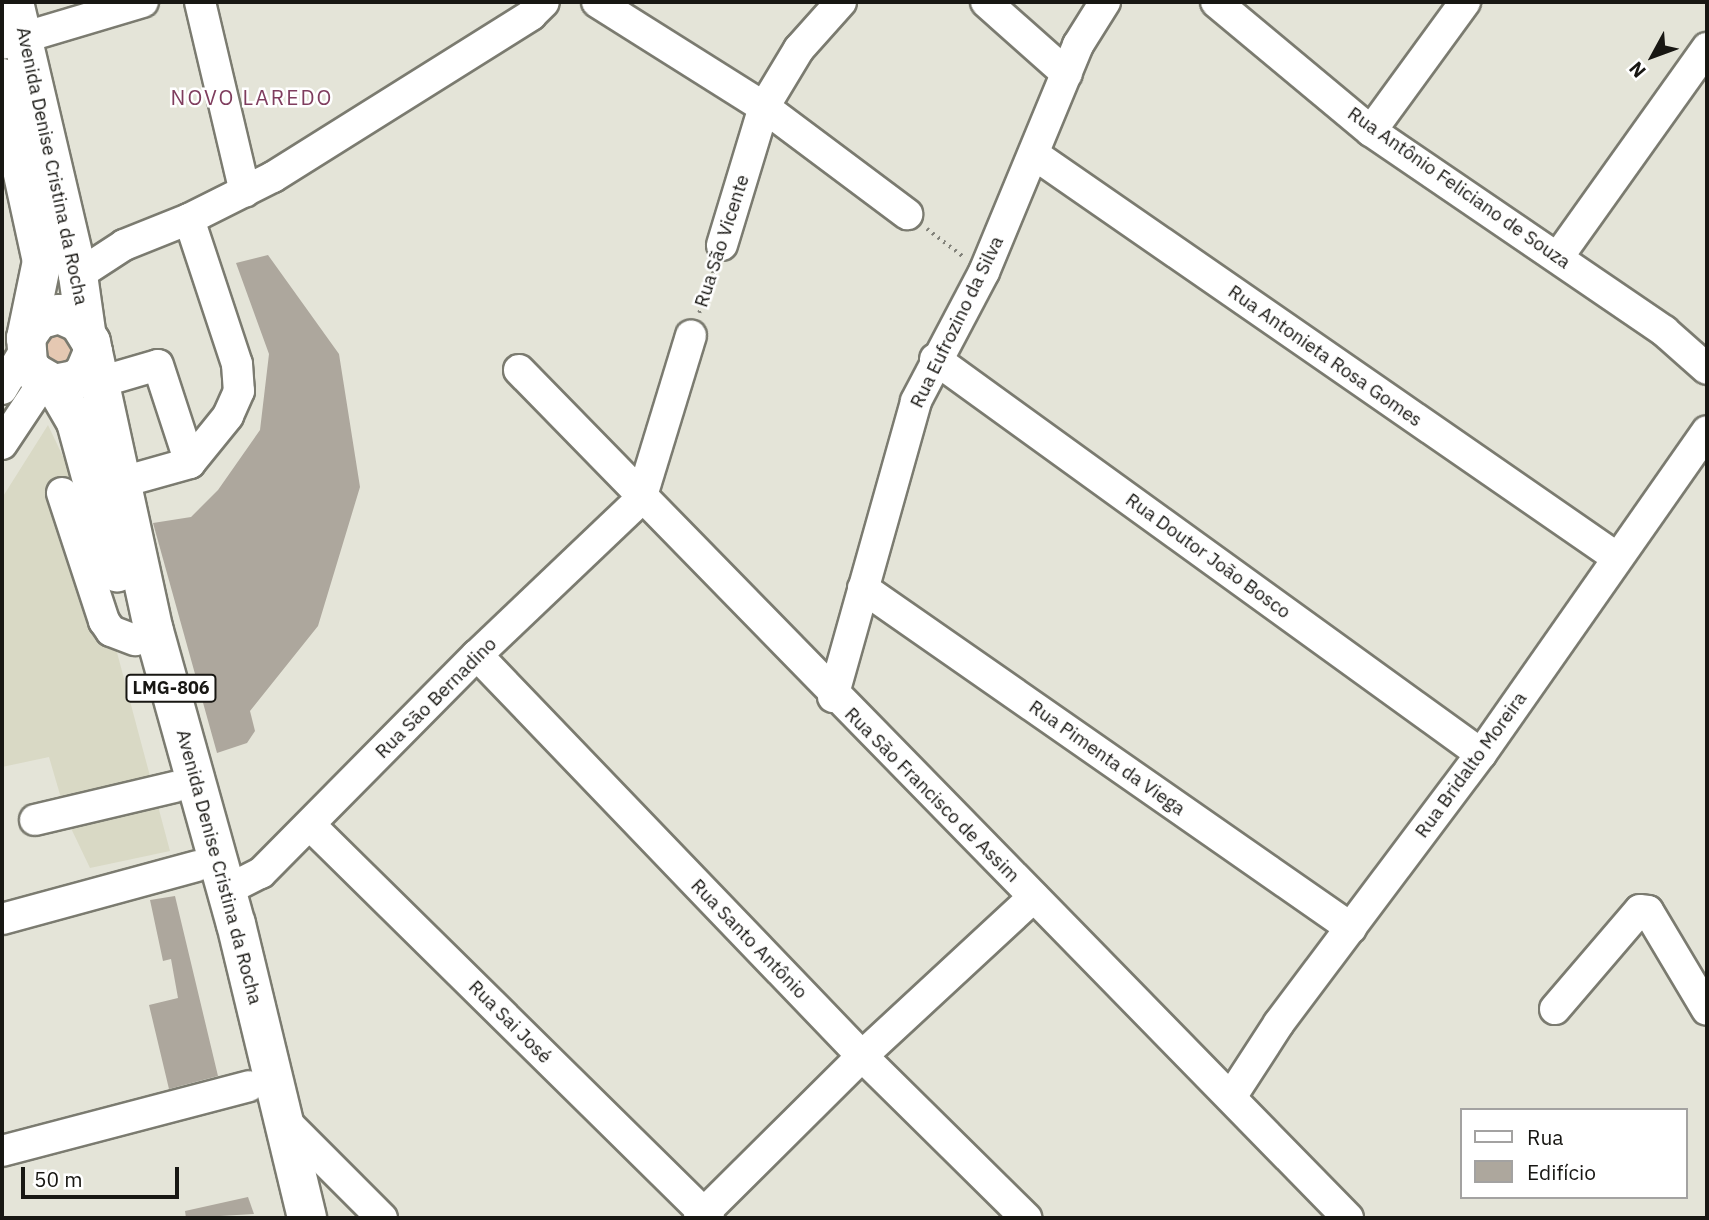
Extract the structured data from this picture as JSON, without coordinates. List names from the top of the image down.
{
  "streets": {
    "highway": ["Avenida Denise Cristina da Rocha", "LMG-806"],
    "street": [
      "Rua Antônio Feliciano de Souza",
      "Rua São Vicente",
      "Rua Eufrozino da Silva",
      "Rua Antonieta Rosa Gomes",
      "Rua Doutor João Bosco",
      "Rua São Bernadino",
      "Rua Pimenta da Viega",
      "Rua Bridalto Moreira",
      "Rua São Francisco de Assim",
      "Rua Santo Antônio",
      "Rua Sai José"
    ]
  },
  "crossings": [
    ["Avenida Denise Cristina da Rocha", "Rua São Bernadino"],
    ["Rua Eufrozino da Silva", "Rua Antonieta Rosa Gomes"],
    ["Rua Eufrozino da Silva", "Rua Doutor João Bosco"],
    ["Rua Eufrozino da Silva", "Rua Pimenta da Viega"],
    ["Rua Eufrozino da Silva", "Rua São Francisco de Assim"],
    ["Rua Antonieta Rosa Gomes", "Rua Bridalto Moreira"],
    ["Rua Doutor João Bosco", "Rua Bridalto Moreira"],
    ["Rua São Bernadino", "Rua São Francisco de Assim"],
    ["Rua São Bernadino", "Rua Santo Antônio"],
    ["Rua São Bernadino", "Rua Sai José"],
    ["Rua Pimenta da Viega", "Rua Bridalto Moreira"],
    ["Rua Bridalto Moreira", "Rua São Francisco de Assim"]
  ],
  "districts": ["NOVO LAREDO"],
  "legend": ["Rua", "Edifício"],
  "scale_bar": "50 m",
  "north": "bottom left"
}
